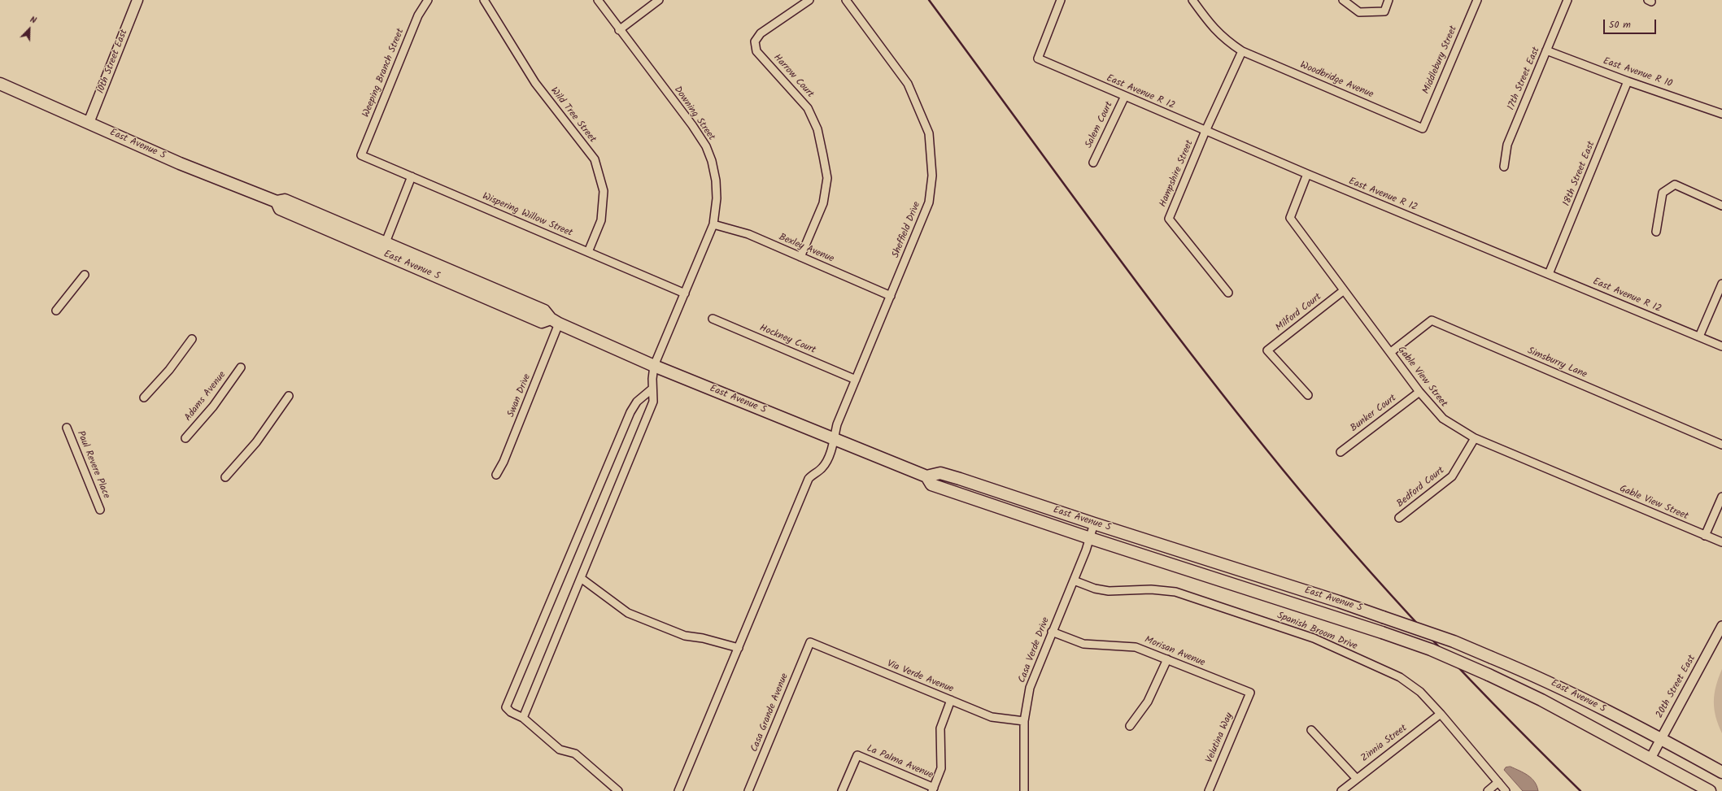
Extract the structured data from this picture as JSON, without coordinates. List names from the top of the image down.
{
  "streets": {
    "main road": ["10th Street East", "East Avenue S"],
    "street": [
      "Middlebury Street",
      "Weeping Branch Street",
      "East Avenue R 10",
      "Harrow Court",
      "17th Street East",
      "Woodbridge Avenue",
      "East Avenue R 12",
      "Downing Street",
      "Wild Tree Street",
      "Salem Court",
      "Hampshire Street",
      "18th Street East",
      "Wispering Willow Street",
      "Sheffield Drive",
      "Bexley Avenue",
      "Milford Court",
      "Hockney Court",
      "Simsburry Lane",
      "Gable View Street",
      "Swan Drive",
      "Adams Avenue",
      "Bunker Court",
      "Paul Revere Place",
      "Bedford Court",
      "Spanish Broom Drive",
      "Casa Verde Drive",
      "Morisan Avenue",
      "Via Verde Avenue",
      "20th Street East",
      "Casa Grande Avenue",
      "Velutina Way",
      "Zinnia Street",
      "La Palma Avenue"
    ]
  },
  "crossings": [
    ["Middlebury Street", "Woodbridge Avenue"],
    ["10th Street East", "East Avenue S"],
    ["Weeping Branch Street", "Wispering Willow Street"],
    ["East Avenue R 10", "17th Street East"],
    ["East Avenue R 10", "18th Street East"],
    ["Harrow Court", "Bexley Avenue"],
    ["Woodbridge Avenue", "Hampshire Street"],
    ["East Avenue R 12", "Salem Court"],
    ["East Avenue R 12", "Hampshire Street"],
    ["East Avenue R 12", "18th Street East"],
    ["East Avenue R 12", "Gable View Street"],
    ["Downing Street", "East Avenue S"],
    ["Downing Street", "Wispering Willow Street"],
    ["Downing Street", "Bexley Avenue"],
    ["Wild Tree Street", "Wispering Willow Street"],
    ["East Avenue S", "Sheffield Drive"],
    ["East Avenue S", "Swan Drive"],
    ["East Avenue S", "Casa Verde Drive"],
    ["East Avenue S", "20th Street East"],
    ["Sheffield Drive", "Bexley Avenue"],
    ["Sheffield Drive", "Hockney Court"],
    ["Milford Court", "Gable View Street"],
    ["Simsburry Lane", "Gable View Street"],
    ["Gable View Street", "Bunker Court"],
    ["Gable View Street", "Bedford Court"],
    ["Spanish Broom Drive", "Casa Verde Drive"],
    ["Spanish Broom Drive", "Zinnia Street"],
    ["Casa Verde Drive", "Morisan Avenue"],
    ["Casa Verde Drive", "Via Verde Avenue"],
    ["Morisan Avenue", "Velutina Way"],
    ["Via Verde Avenue", "Casa Grande Avenue"]
  ],
  "scale_bar": "50 m",
  "north": "top right"
}
